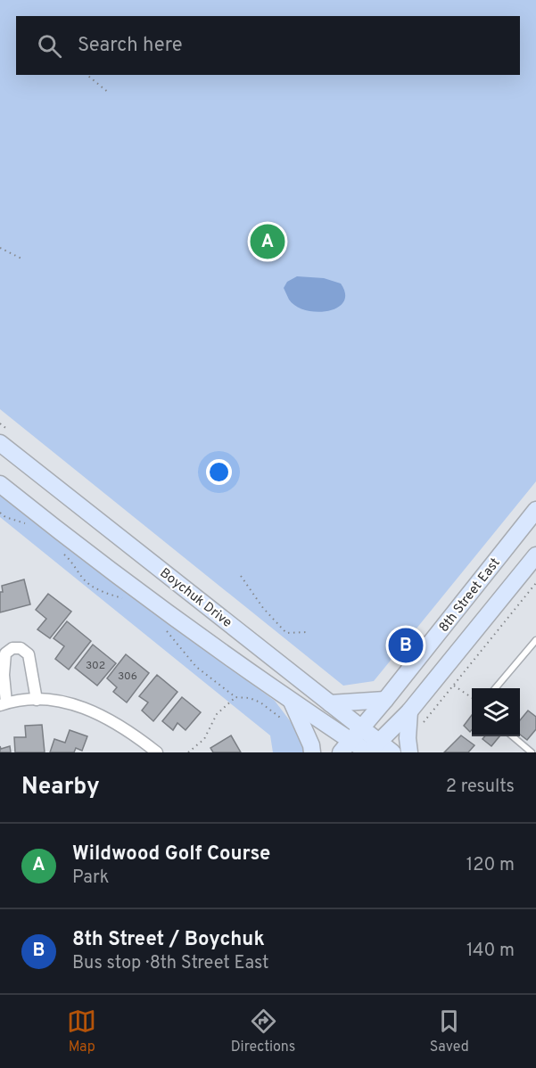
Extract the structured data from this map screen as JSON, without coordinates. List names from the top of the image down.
{
  "streets": {
    "main road": ["8th Street East", "Boychuk Drive"]
  },
  "crossings": [
    ["8th Street East", "Boychuk Drive"]
  ],
  "house_numbers": ["302", "306"],
  "page": {
    "search": "Search here",
    "pins": ["A", "B"],
    "heading": ["Nearby", "2 results"],
    "list": [
      {
        "mark": "A",
        "name": "Wildwood Golf Course",
        "note": "Park",
        "value": "120 m"
      },
      {
        "mark": "B",
        "name": "8th Street / Boychuk",
        "note": "Bus stop · 8th Street East",
        "value": "140 m"
      }
    ],
    "nav": ["Map", "Directions", "Saved"]
  }
}
